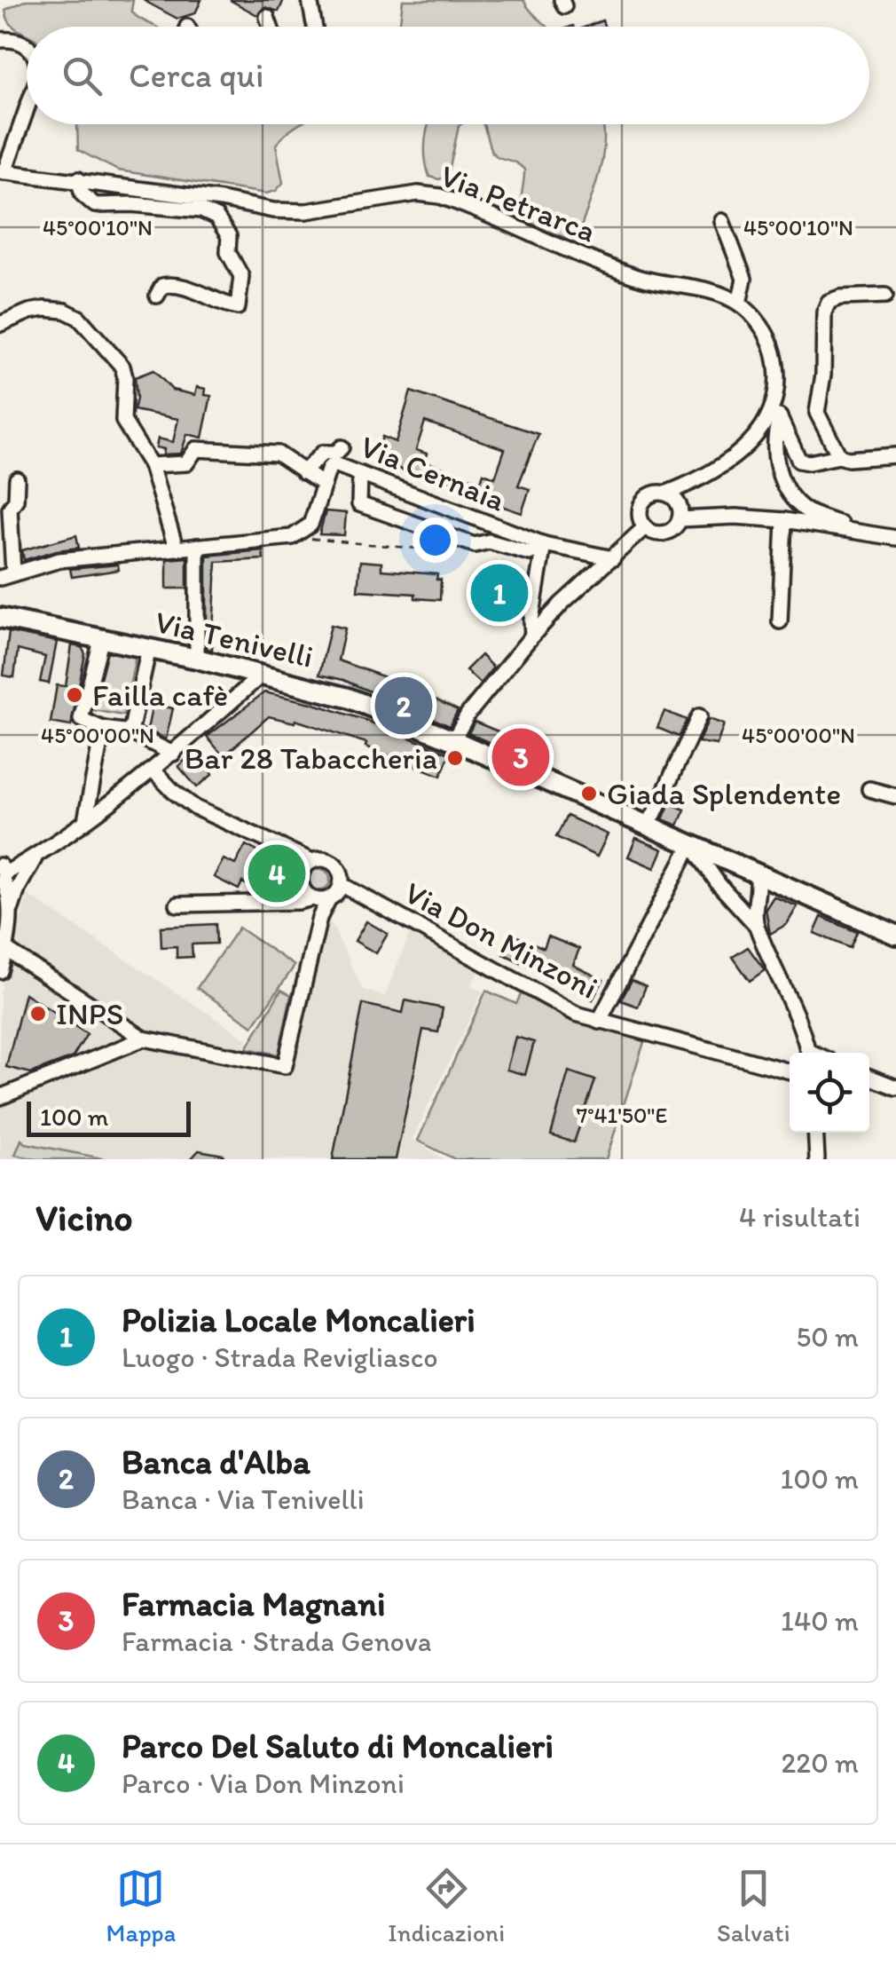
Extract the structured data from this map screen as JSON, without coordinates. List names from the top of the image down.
{
  "streets": {
    "main road": ["Via Tenivelli"],
    "street": ["Via Petrarca", "Via Cernaia", "Via Don Minzoni"]
  },
  "places": [
    "Failla cafè",
    "Bar 28 Tabaccheria",
    "Giada Splendente",
    "INPS"
  ],
  "scale_bar": "100 m",
  "page": {
    "search": "Cerca qui",
    "pins": [
      "1",
      "2",
      "3",
      "4"
    ],
    "scale": "100 m",
    "heading": ["Vicino", "4 risultati"],
    "list": [
      {
        "mark": "1",
        "name": "Polizia Locale Moncalieri",
        "note": "Luogo · Strada Revigliasco",
        "value": "50 m"
      },
      {
        "mark": "2",
        "name": "Banca d'Alba",
        "note": "Banca · Via Tenivelli",
        "value": "100 m"
      },
      {
        "mark": "3",
        "name": "Farmacia Magnani",
        "note": "Farmacia · Strada Genova",
        "value": "140 m"
      },
      {
        "mark": "4",
        "name": "Parco Del Saluto di Moncalieri",
        "note": "Parco · Via Don Minzoni",
        "value": "220 m"
      }
    ],
    "nav": ["Mappa", "Indicazioni", "Salvati"]
  },
  "coordinates": ["45°00'10\"N", "45°00'00\"N", "7°41'50\"E"]
}
